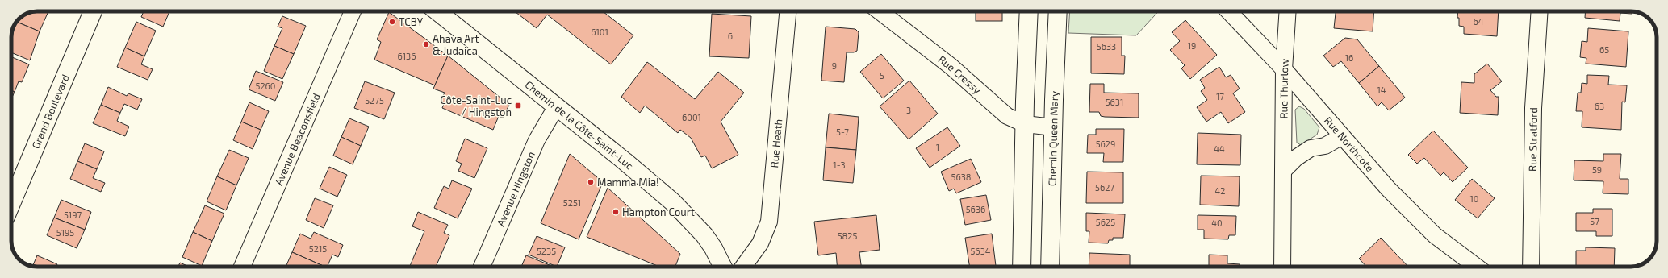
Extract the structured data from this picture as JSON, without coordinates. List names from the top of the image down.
{
  "streets": {
    "street": [
      "Rue Cressy",
      "Rue Thurlow",
      "Grand Boulevard",
      "Chemin de la Côte-Saint-Luc",
      "Avenue Beaconsfield",
      "Chemin Queen Mary",
      "Rue Stratford",
      "Rue Heath",
      "Rue Northcote",
      "Avenue Hingston"
    ]
  },
  "crossings": [
    ["Rue Cressy", "Chemin Queen Mary"],
    ["Rue Thurlow", "Rue Northcote"],
    ["Chemin de la Côte-Saint-Luc", "Avenue Hingston"]
  ],
  "places": {
    "other": [
      "TCBY",
      "Ahava Art & Judaica",
      "Mamma Mia!",
      "Hampton Court"
    ],
    "transit": ["Côte-Saint-Luc / Hingston"]
  },
  "house_numbers": [
    "64",
    "6101",
    "6",
    "19",
    "5633",
    "65",
    "6136",
    "16",
    "9",
    "5",
    "5260",
    "14",
    "17",
    "5275",
    "5631",
    "63",
    "3",
    "6001",
    "5-7",
    "5629",
    "1",
    "44",
    "1-3",
    "59",
    "5638",
    "5627",
    "42",
    "10",
    "5251",
    "5636",
    "5197",
    "57",
    "5625",
    "40",
    "5195",
    "5825",
    "5215",
    "5235",
    "5634"
  ]
}
